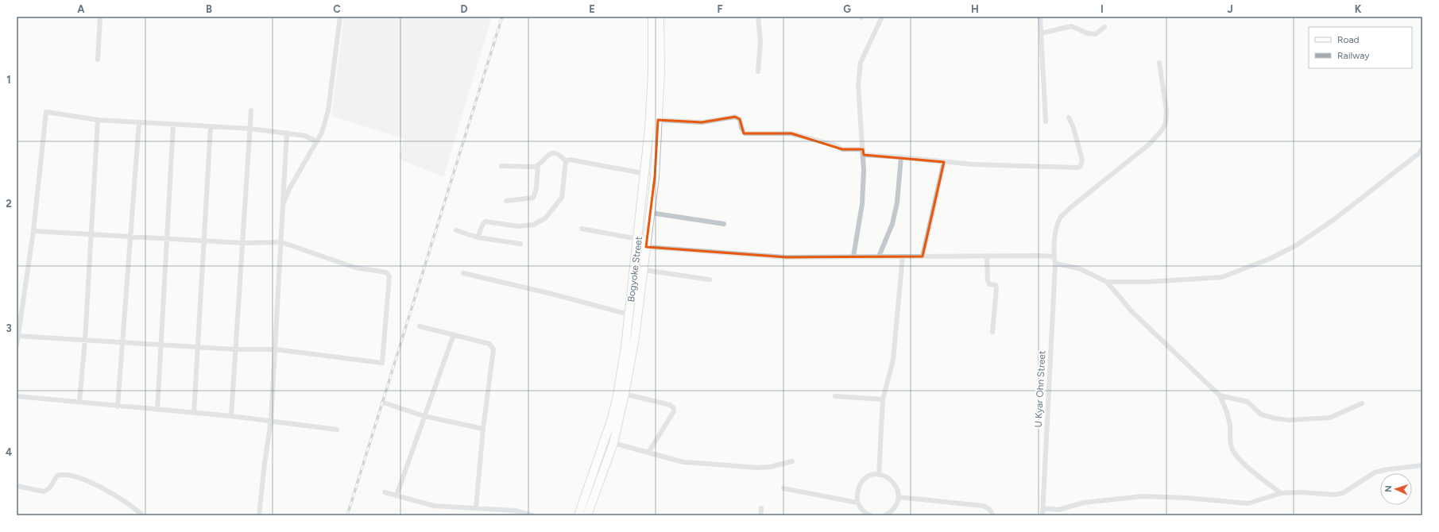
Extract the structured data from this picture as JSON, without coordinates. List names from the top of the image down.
{
  "streets": {
    "main road": ["Bogyoke Street"],
    "street": ["U Kyar Ohn Street"]
  },
  "legend": ["Road", "Railway"],
  "north": "left",
  "grid": {
    "columns": [
      "A",
      "B",
      "C",
      "D",
      "E",
      "F",
      "G",
      "H",
      "I",
      "J",
      "K"
    ],
    "rows": [
      "1",
      "2",
      "3",
      "4"
    ]
  }
}
